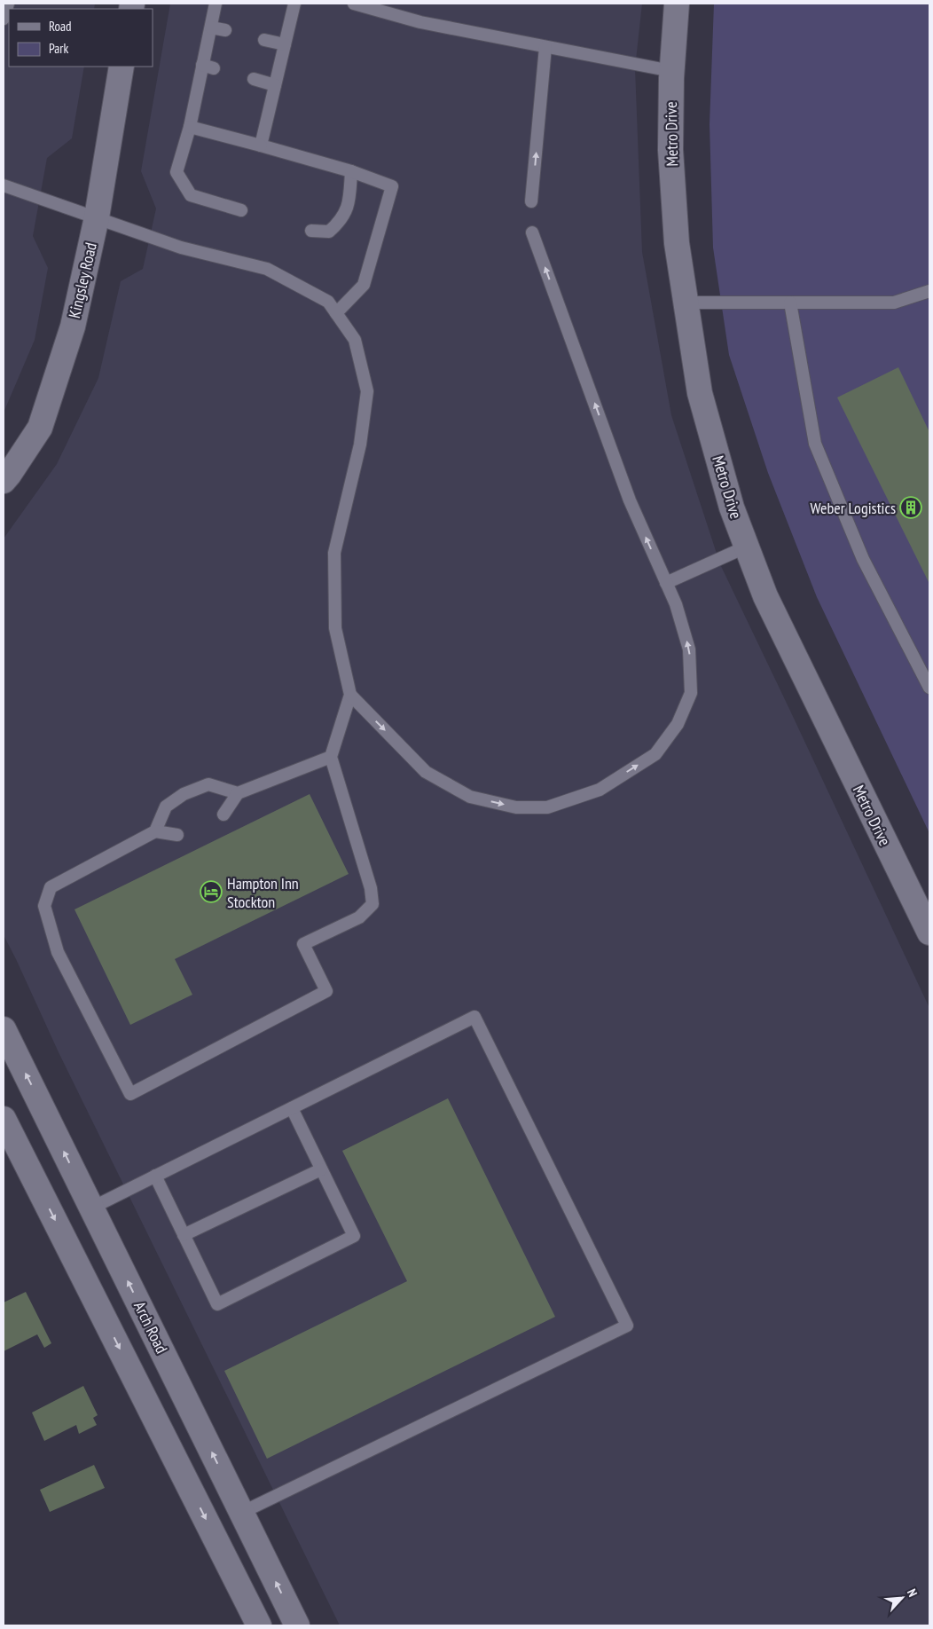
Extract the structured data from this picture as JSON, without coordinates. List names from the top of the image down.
{
  "streets": {
    "street": ["Metro Drive", "Kingsley Road", "Arch Road"]
  },
  "places": {
    "building": ["Weber Logistics"],
    "hotel": ["Hampton Inn Stockton"]
  },
  "legend": ["Road", "Park"],
  "north": "top right"
}
